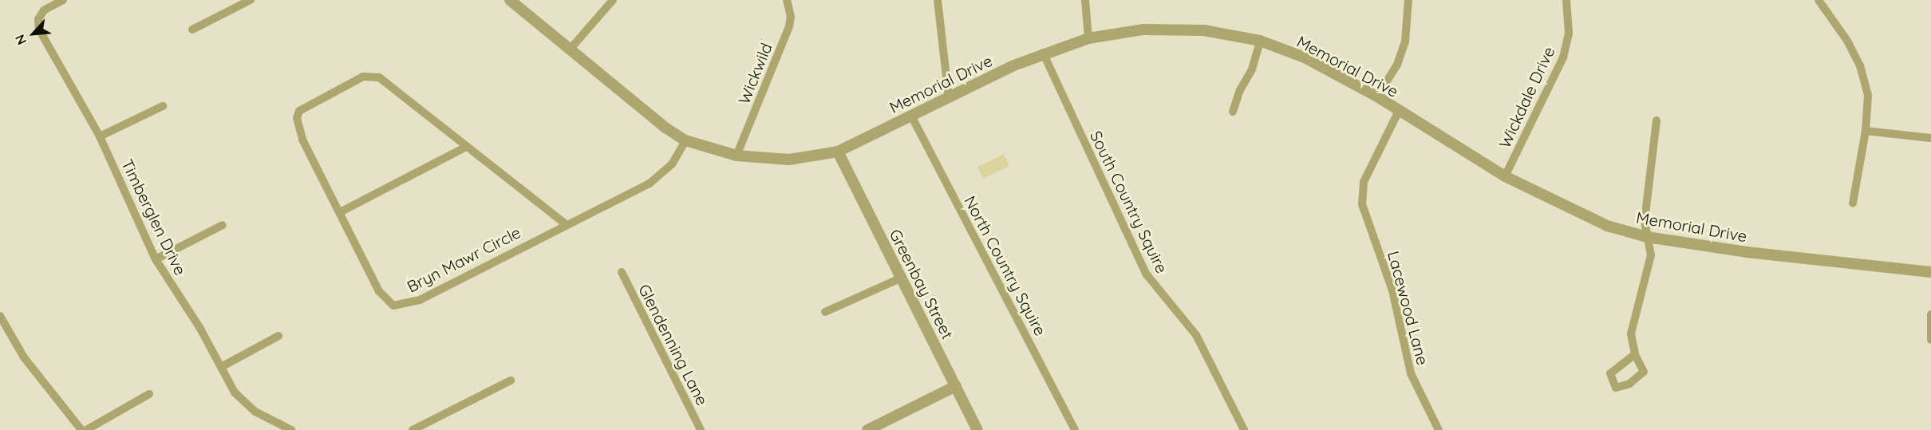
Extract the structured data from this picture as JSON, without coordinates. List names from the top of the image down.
{
  "streets": {
    "street": [
      "Memorial Drive",
      "Wickwild",
      "Wickdale Drive",
      "South Country Squire",
      "Timberglen Drive",
      "Bryn Mawr Circle",
      "North Country Squire",
      "Greenbay Street",
      "Lacewood Lane",
      "Glendenning Lane"
    ]
  },
  "crossings": [
    ["Memorial Drive", "Wickwild"],
    ["Memorial Drive", "Wickdale Drive"],
    ["Memorial Drive", "South Country Squire"],
    ["Memorial Drive", "Bryn Mawr Circle"],
    ["Memorial Drive", "North Country Squire"],
    ["Memorial Drive", "Greenbay Street"],
    ["Memorial Drive", "Lacewood Lane"]
  ],
  "north": "bottom left"
}
